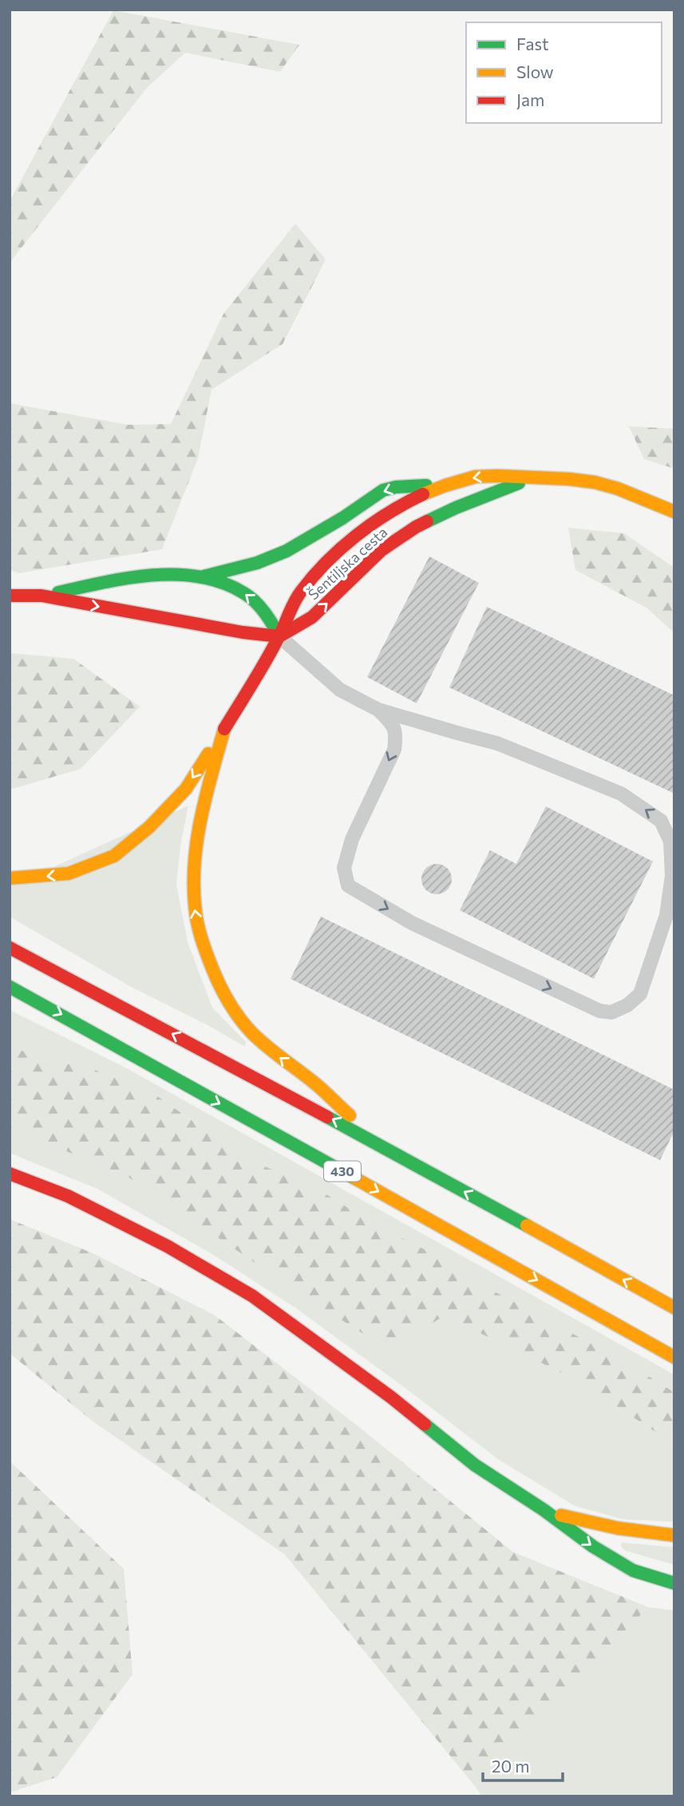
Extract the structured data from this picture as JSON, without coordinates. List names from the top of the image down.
{
  "streets": {
    "main road": ["Šentiljska cesta", "430"]
  },
  "legend": ["Fast", "Slow", "Jam"],
  "scale_bar": "20 m"
}
